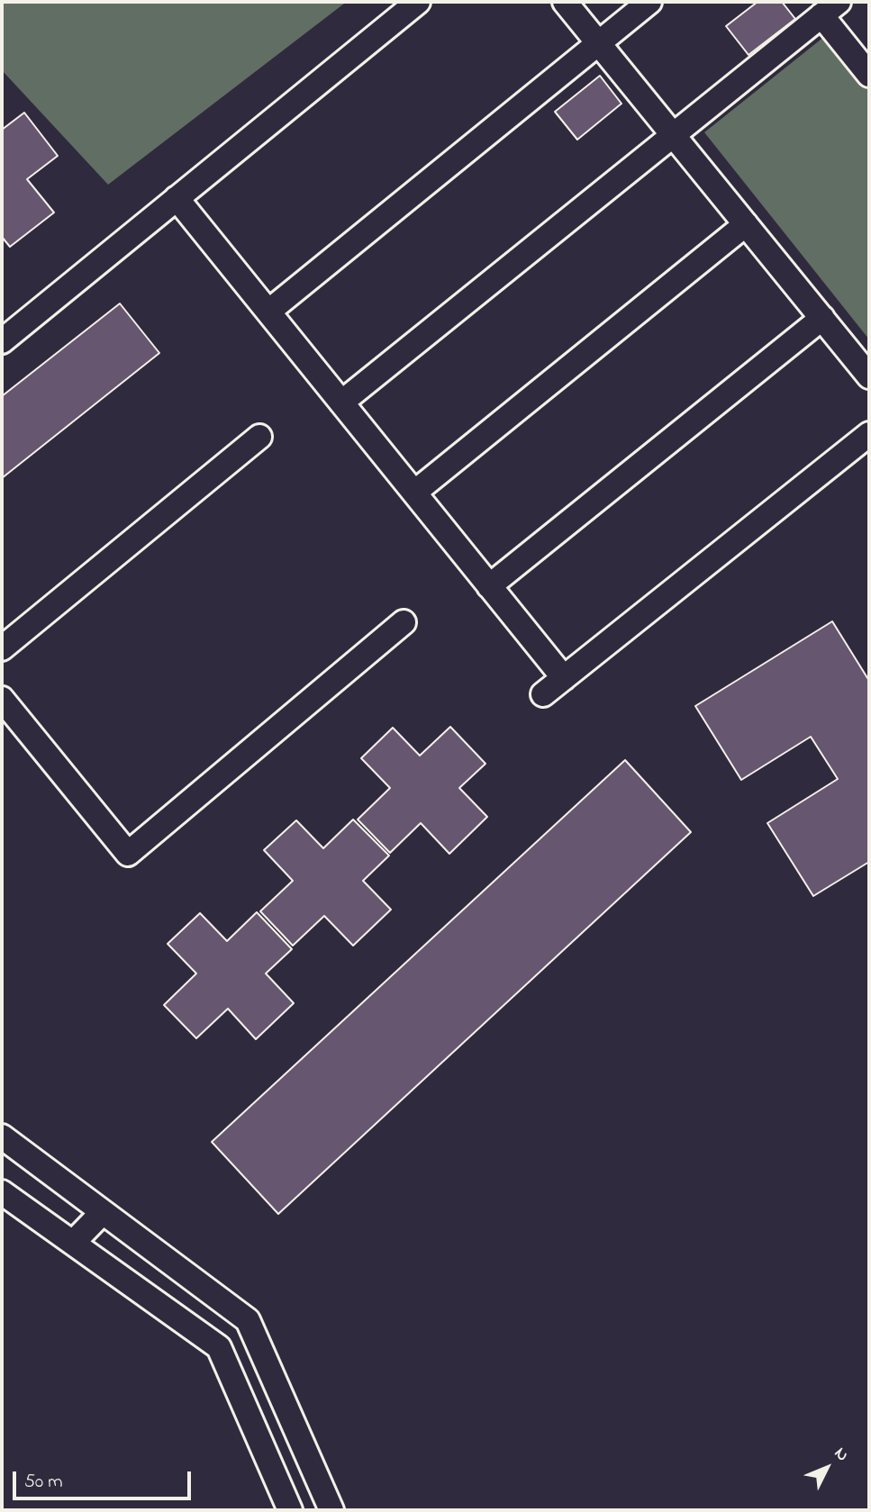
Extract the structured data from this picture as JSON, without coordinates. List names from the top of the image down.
{
  "scale_bar": "50 m",
  "north": "top right"
}
